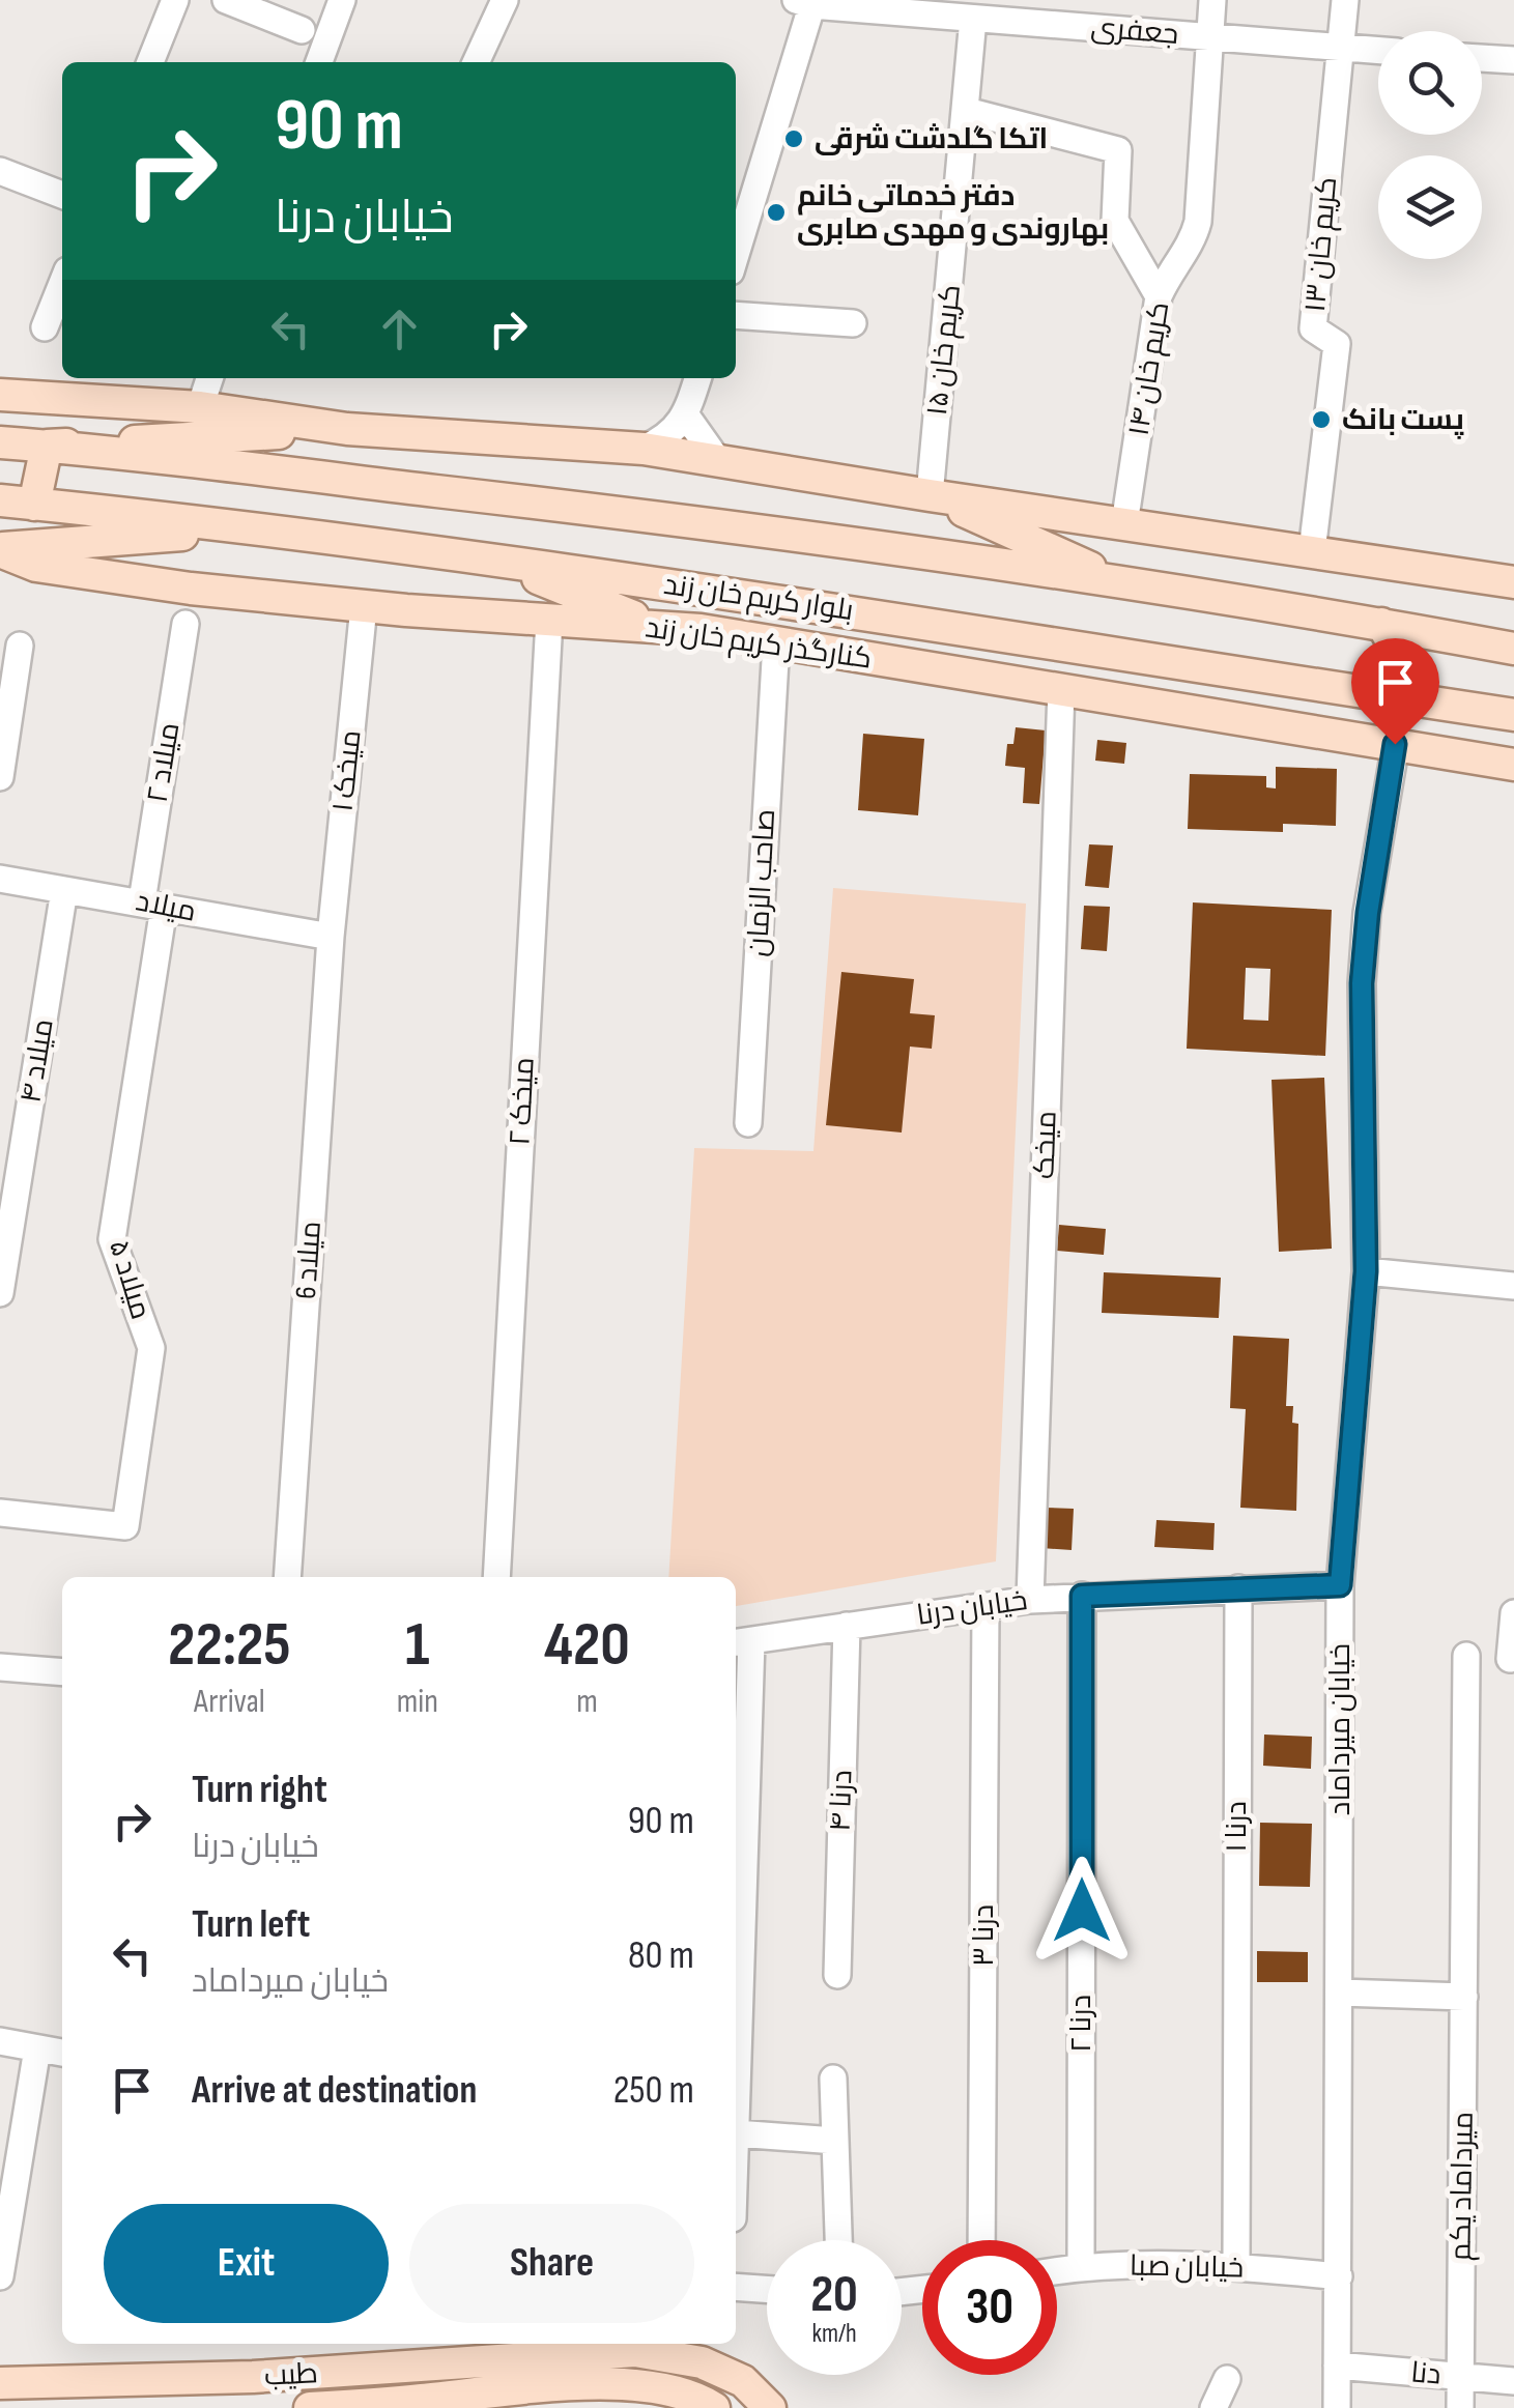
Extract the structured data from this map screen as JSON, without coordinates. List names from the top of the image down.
{
  "streets": {
    "main road": ["بلوار کریم خان زند", "کنارگذر کریم خان زند", "طیب"],
    "street": [
      "جعفری",
      "کریم خان ۱۳",
      "کریم خان ۱۵",
      "کریم خان ۱۴",
      "میلاد ۲",
      "میخک ۱",
      "صاحب الزمان",
      "میلاد",
      "میلاد ۴",
      "میخک ۲",
      "میخک",
      "میلاد 6",
      "میلاد ۵",
      "خیابان درنا",
      "خیابان میرداماد",
      "درنا ۴",
      "درنا ۱",
      "درنا ۳",
      "درنا ۲",
      "میرداماد یکم",
      "خیابان صبا",
      "دنا"
    ]
  },
  "crossings": [
    ["جعفری", "کریم خان ۱۳"],
    ["جعفری", "کریم خان ۱۵"],
    ["جعفری", "کریم خان ۱۴"],
    ["کنارگذر کریم خان زند", "میخک ۱"],
    ["کنارگذر کریم خان زند", "صاحب الزمان"],
    ["کنارگذر کریم خان زند", "میخک ۲"],
    ["کنارگذر کریم خان زند", "میخک"],
    ["کنارگذر کریم خان زند", "خیابان میرداماد"],
    ["میلاد ۲", "میلاد"],
    ["میلاد ۲", "میلاد ۵"],
    ["میخک ۱", "میلاد"],
    ["میخک ۱", "میلاد 6"],
    ["میلاد", "میلاد ۴"],
    ["میلاد", "میلاد 6"],
    ["میلاد", "میلاد ۵"],
    ["میخک", "خیابان درنا"],
    ["خیابان درنا", "خیابان میرداماد"],
    ["خیابان درنا", "درنا ۴"],
    ["خیابان درنا", "درنا ۱"],
    ["خیابان درنا", "درنا ۳"],
    ["خیابان درنا", "درنا ۲"],
    ["خیابان میرداماد", "خیابان صبا"],
    ["خیابان میرداماد", "دنا"],
    ["درنا ۱", "خیابان صبا"],
    ["درنا ۲", "خیابان صبا"],
    ["میرداماد یکم", "دنا"]
  ],
  "places": ["اتکا گلدشت شرقی", "دفتر خدماتی خانم بهاروندی و مهدی صابری", "پست بانک"],
  "page": {
    "turn": ["90 m", "خیابان درنا"],
    "eta": [
      "22:25",
      "Arrival",
      "1",
      "min",
      "420",
      "m"
    ],
    "list": [
      {
        "name": "Turn right",
        "note": "خیابان درنا",
        "value": "90 m"
      },
      {
        "name": "Turn left",
        "note": "خیابان میرداماد",
        "value": "80 m"
      },
      {
        "name": "Arrive at destination",
        "value": "250 m"
      }
    ],
    "buttons": ["Exit", "Share"],
    "speed": "20 km/h",
    "limit": "30"
  }
}
